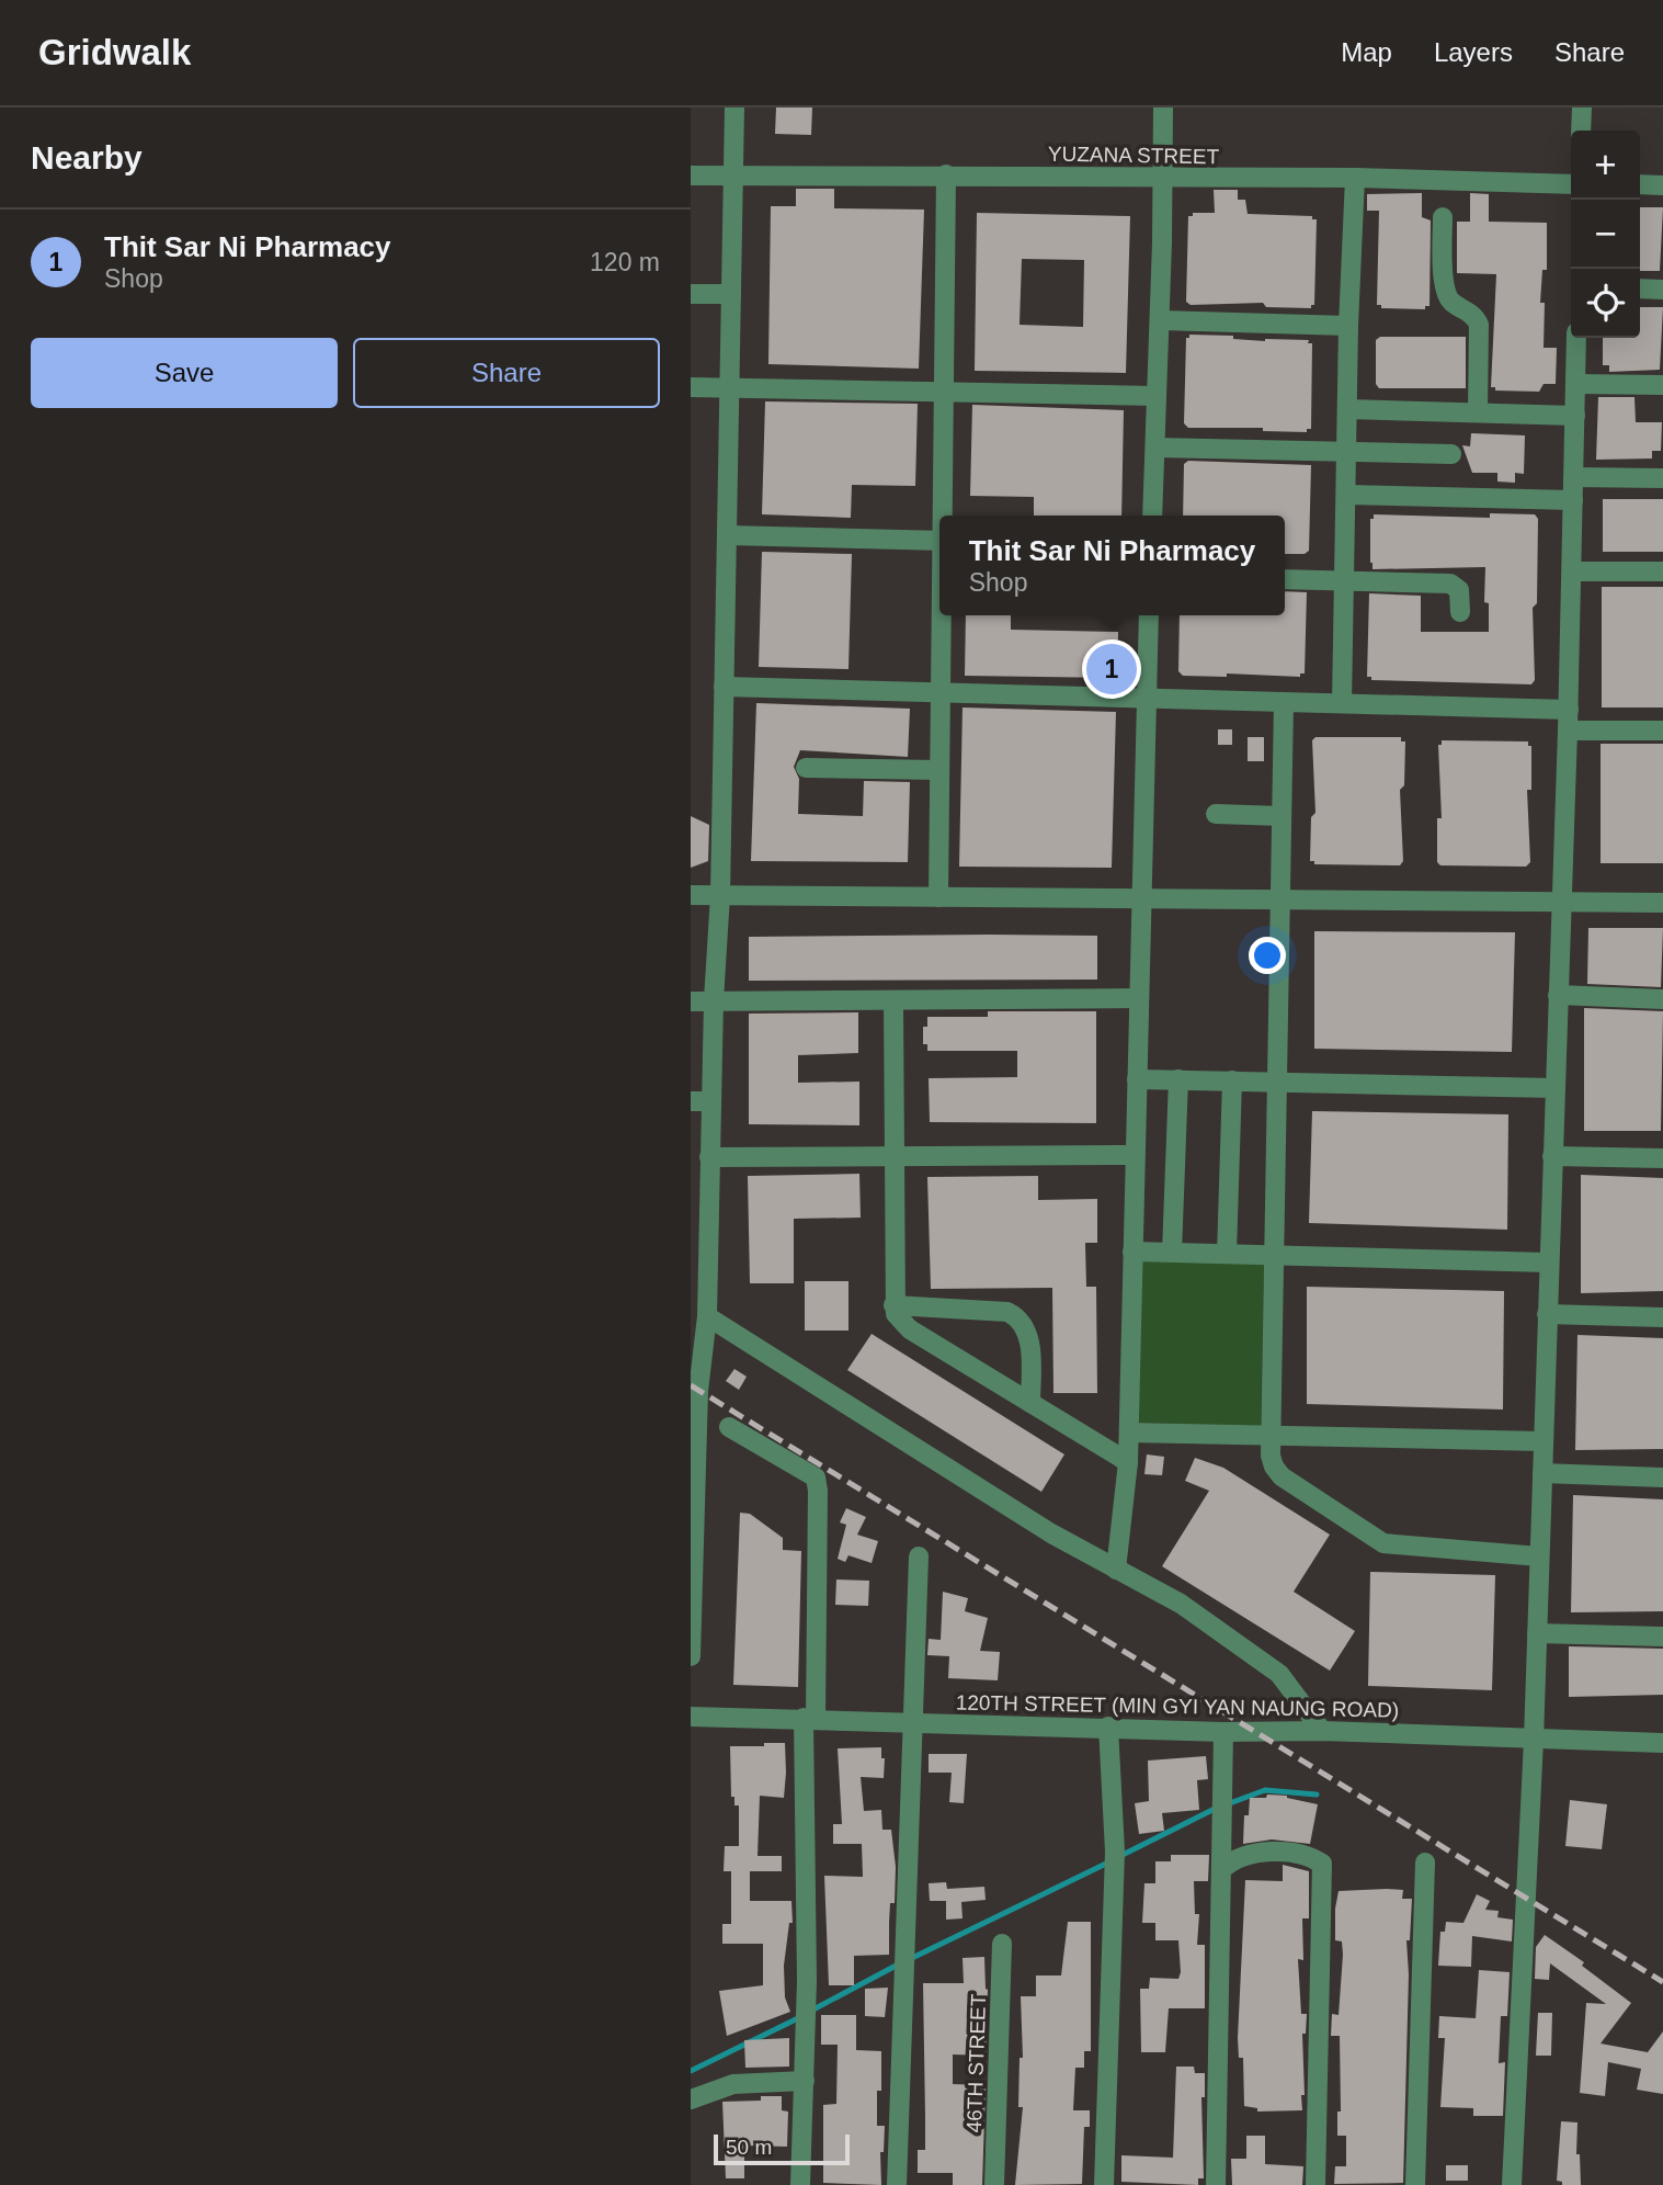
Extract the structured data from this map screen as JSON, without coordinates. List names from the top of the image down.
{
  "streets": {
    "street": ["YUZANA STREET", "120TH STREET (MIN GYI YAN NAUNG ROAD)", "46TH STREET"]
  },
  "scale_bar": "50 m",
  "page": {
    "header": "Gridwalk",
    "nav": ["Map", "Layers", "Share"],
    "heading": "Nearby",
    "map_buttons": ["+", "−"],
    "list": [
      {
        "mark": "1",
        "name": "Thit Sar Ni Pharmacy",
        "note": "Shop",
        "value": "120 m"
      }
    ],
    "buttons": ["Save", "Share"],
    "popup": ["Thit Sar Ni Pharmacy", "Shop"],
    "pins": "1",
    "scale": "50 m"
  }
}
